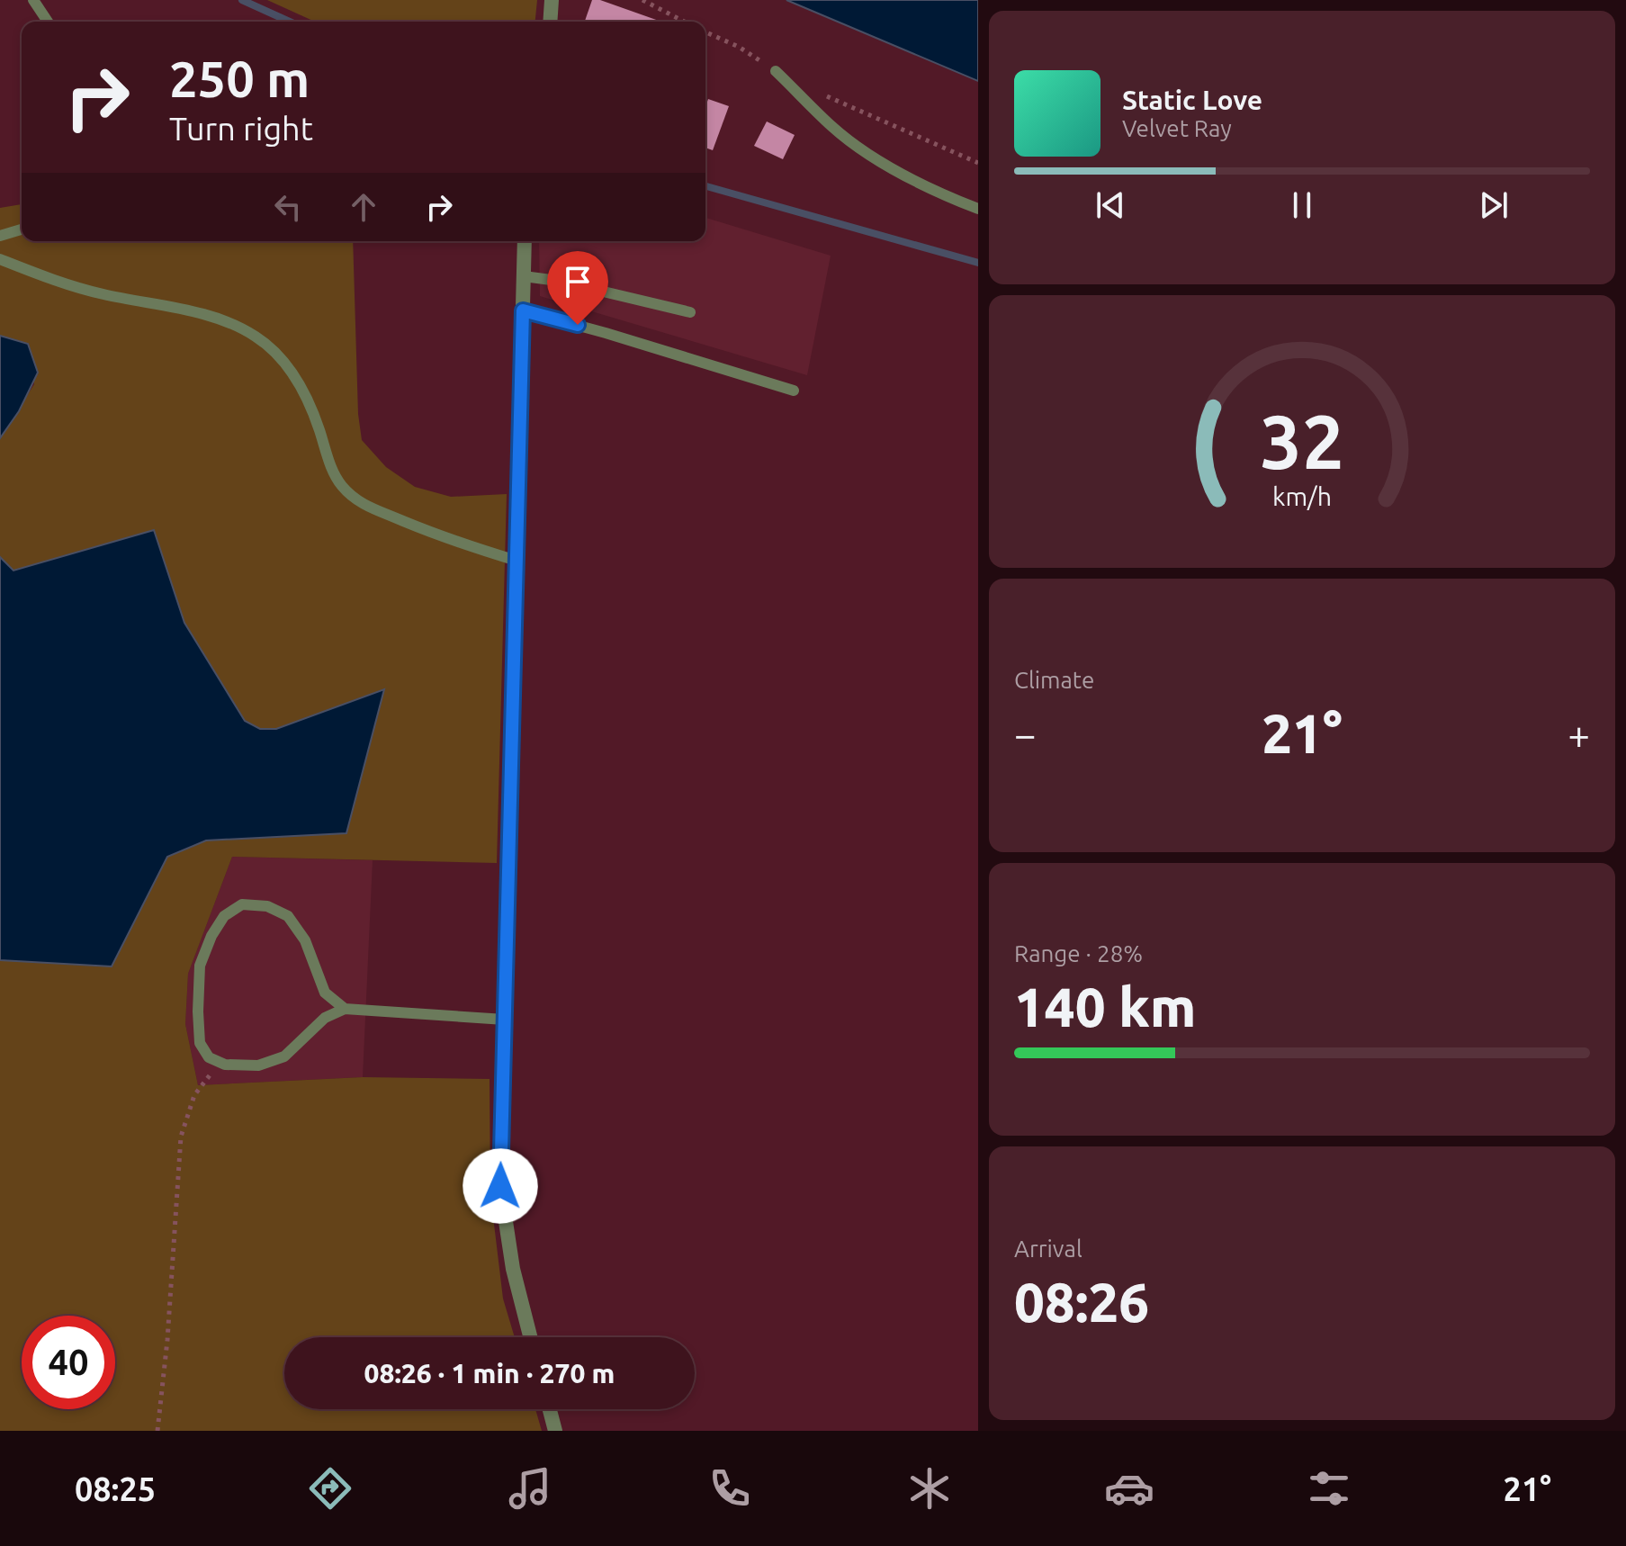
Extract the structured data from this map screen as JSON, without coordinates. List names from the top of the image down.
{
  "page": {
    "turn": ["250 m", "Turn right"],
    "song": ["Static Love", "Velvet Ray"],
    "tile": [
      "Climate",
      ["Range · 28%", "140 km"],
      ["Arrival", "08:26"]
    ],
    "heat": ["−", "21°", "+"],
    "limit": "40",
    "trip": "08:26 · 1 min · 270 m",
    "tabs": ["08:25", "21°"],
    "gauge": ["32", "km/h"]
  }
}
